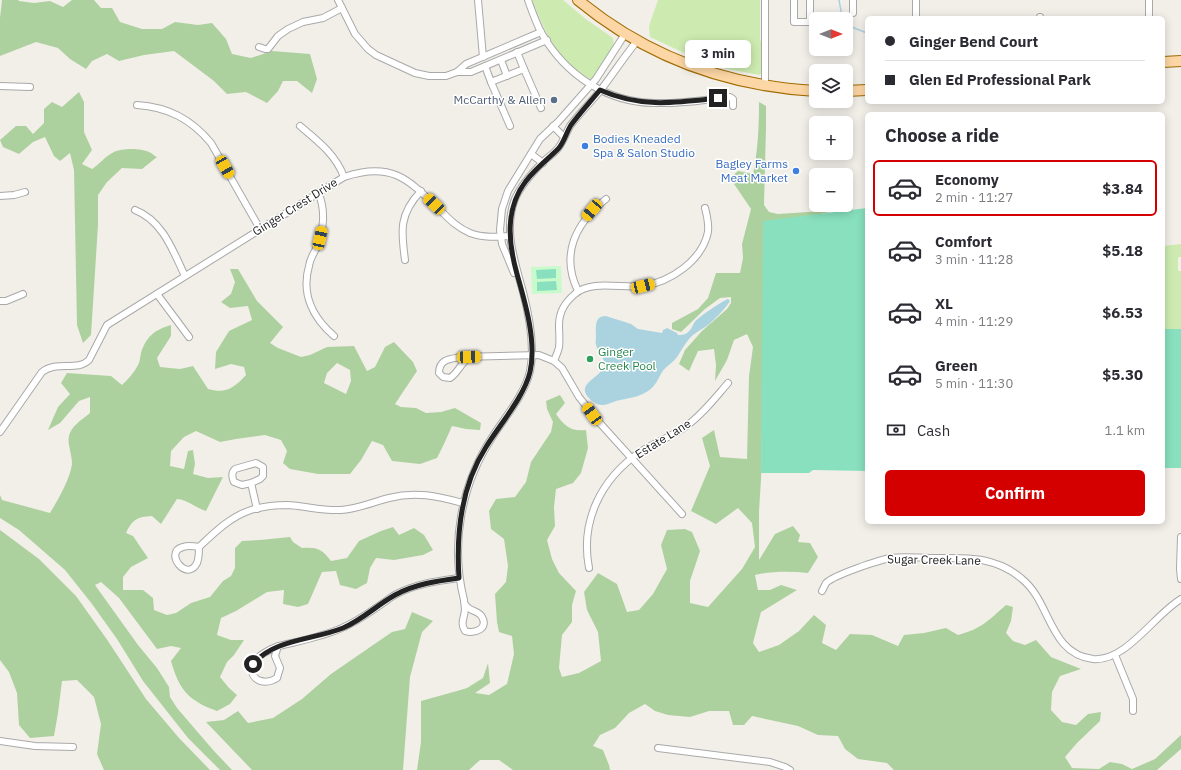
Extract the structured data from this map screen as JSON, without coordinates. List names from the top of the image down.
{
  "streets": {
    "street": ["Ginger Crest Drive", "Estate Lane", "Sugar Creek Lane"]
  },
  "places": [
    "McCarthy & Allen",
    "Bodies Kneaded Spa & Salon Studio",
    "Bagley Farms Meat Market",
    "Ginger Creek Pool"
  ],
  "north": "right",
  "page": {
    "map_buttons": ["+", "−"],
    "banner": ["Ginger Bend Court", "Glen Ed Professional Park"],
    "bubble": "3 min",
    "heading": "Choose a ride",
    "list": [
      {
        "name": "Economy",
        "note": "2 min · 11:27",
        "value": "$3.84"
      },
      {
        "name": "Comfort",
        "note": "3 min · 11:28",
        "value": "$5.18"
      },
      {
        "name": "XL",
        "note": "4 min · 11:29",
        "value": "$6.53"
      },
      {
        "name": "Green",
        "note": "5 min · 11:30",
        "value": "$5.30"
      }
    ],
    "pay": ["Cash", "1.1 km"],
    "buttons": "Confirm"
  }
}
